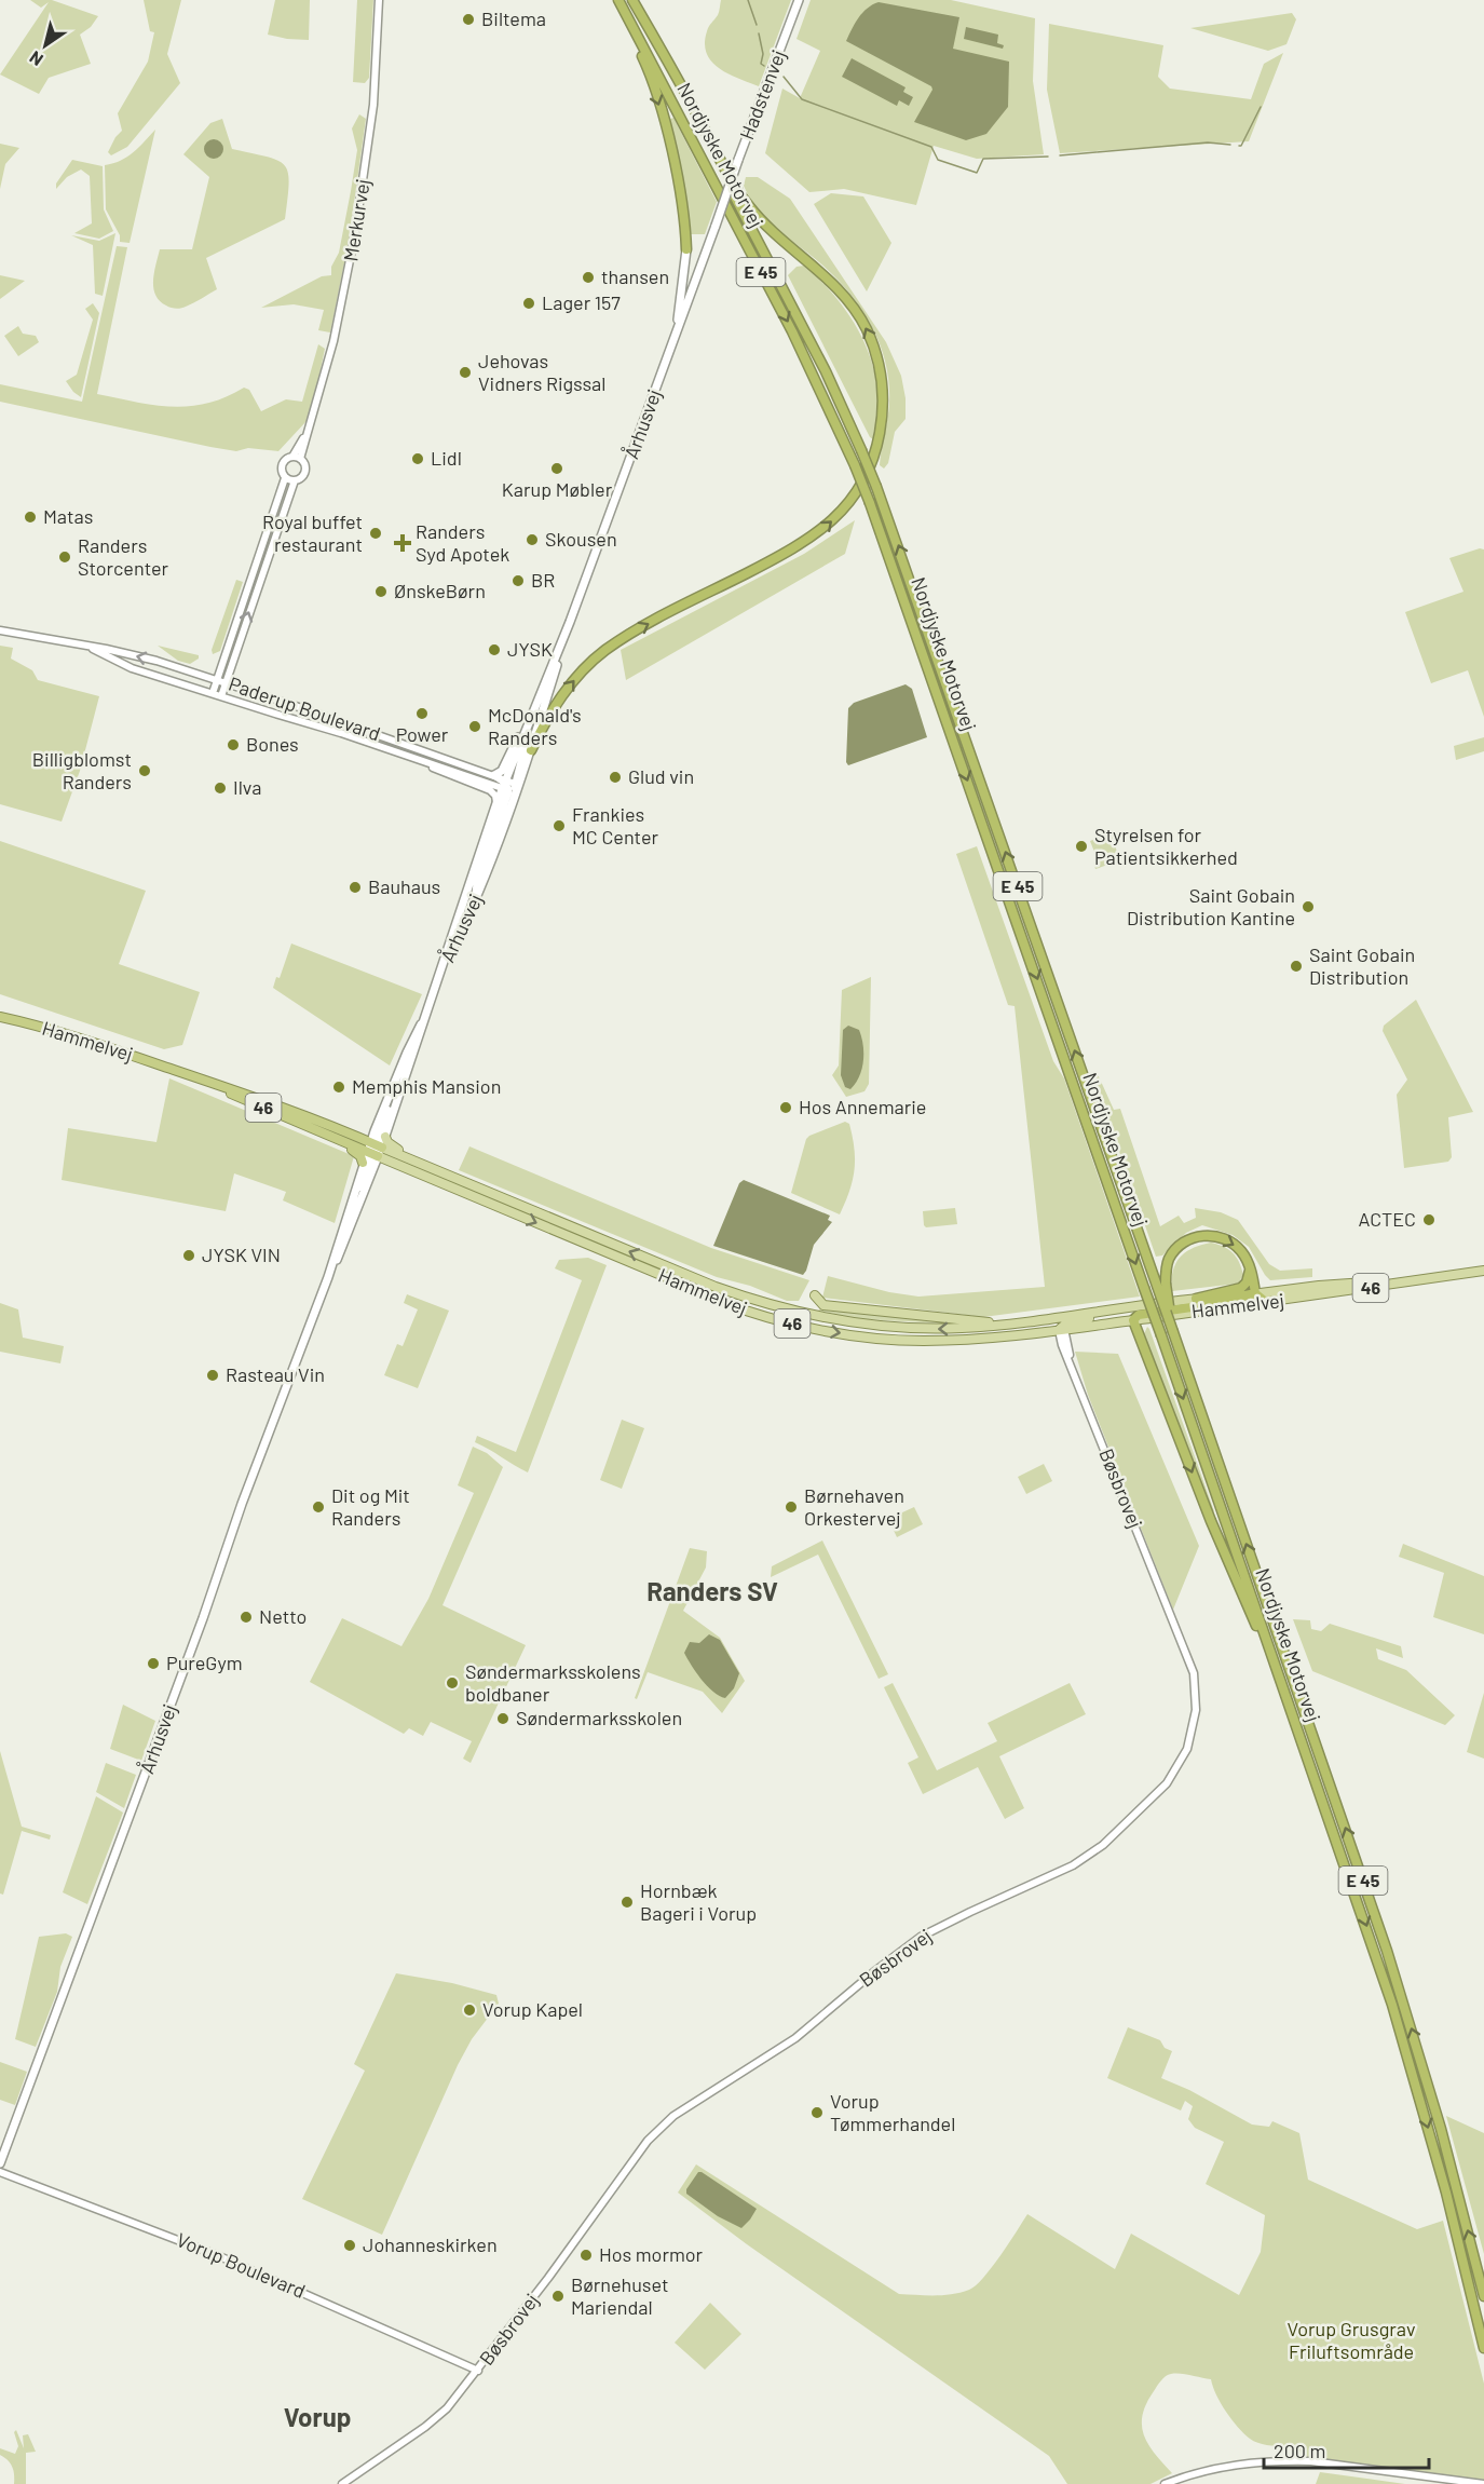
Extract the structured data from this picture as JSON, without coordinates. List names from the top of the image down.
{
  "streets": {
    "highway": [
      "Nordjyske Motorvej",
      "E 45",
      "Hammelvej",
      "46"
    ],
    "main road": ["Hadstenvej", "Århusvej"],
    "street": [
      "Merkurvej",
      "Paderup Boulevard",
      "Bøsbrovej",
      "Vorup Boulevard"
    ]
  },
  "crossings": [
    ["Hadstenvej", "Århusvej"],
    ["Århusvej", "Paderup Boulevard"],
    ["Århusvej", "Hammelvej"],
    ["Hammelvej", "Bøsbrovej"],
    ["Bøsbrovej", "Vorup Boulevard"]
  ],
  "districts": ["Randers SV", "Vorup"],
  "parks": ["Vorup Grusgrav Friluftsområde"],
  "places": {
    "other": [
      "Biltema",
      "thansen",
      "Lager 157",
      "Jehovas Vidners Rigssal",
      "Lidl",
      "Karup Møbler",
      "Matas",
      "Royal buffet restaurant",
      "Skousen",
      "Randers Storcenter",
      "BR",
      "ØnskeBørn",
      "JYSK",
      "Power",
      "McDonald's Randers",
      "Bones",
      "Billigblomst Randers",
      "Glud vin",
      "Ilva",
      "Frankies MC Center",
      "Styrelsen for Patientsikkerhed",
      "Bauhaus",
      "Saint Gobain Distribution Kantine",
      "Saint Gobain Distribution",
      "Memphis Mansion",
      "Hos Annemarie",
      "ACTEC",
      "JYSK VIN",
      "Rasteau Vin",
      "Dit og Mit Randers",
      "Børnehaven Orkestervej",
      "Netto",
      "PureGym",
      "Søndermarksskolens boldbaner",
      "Søndermarksskolen",
      "Hornbæk Bageri i Vorup",
      "Vorup Kapel",
      "Vorup Tømmerhandel",
      "Johanneskirken",
      "Hos mormor",
      "Børnehuset Mariendal"
    ],
    "health": ["Randers Syd Apotek"]
  },
  "scale_bar": "200 m",
  "north": "bottom left"
}
